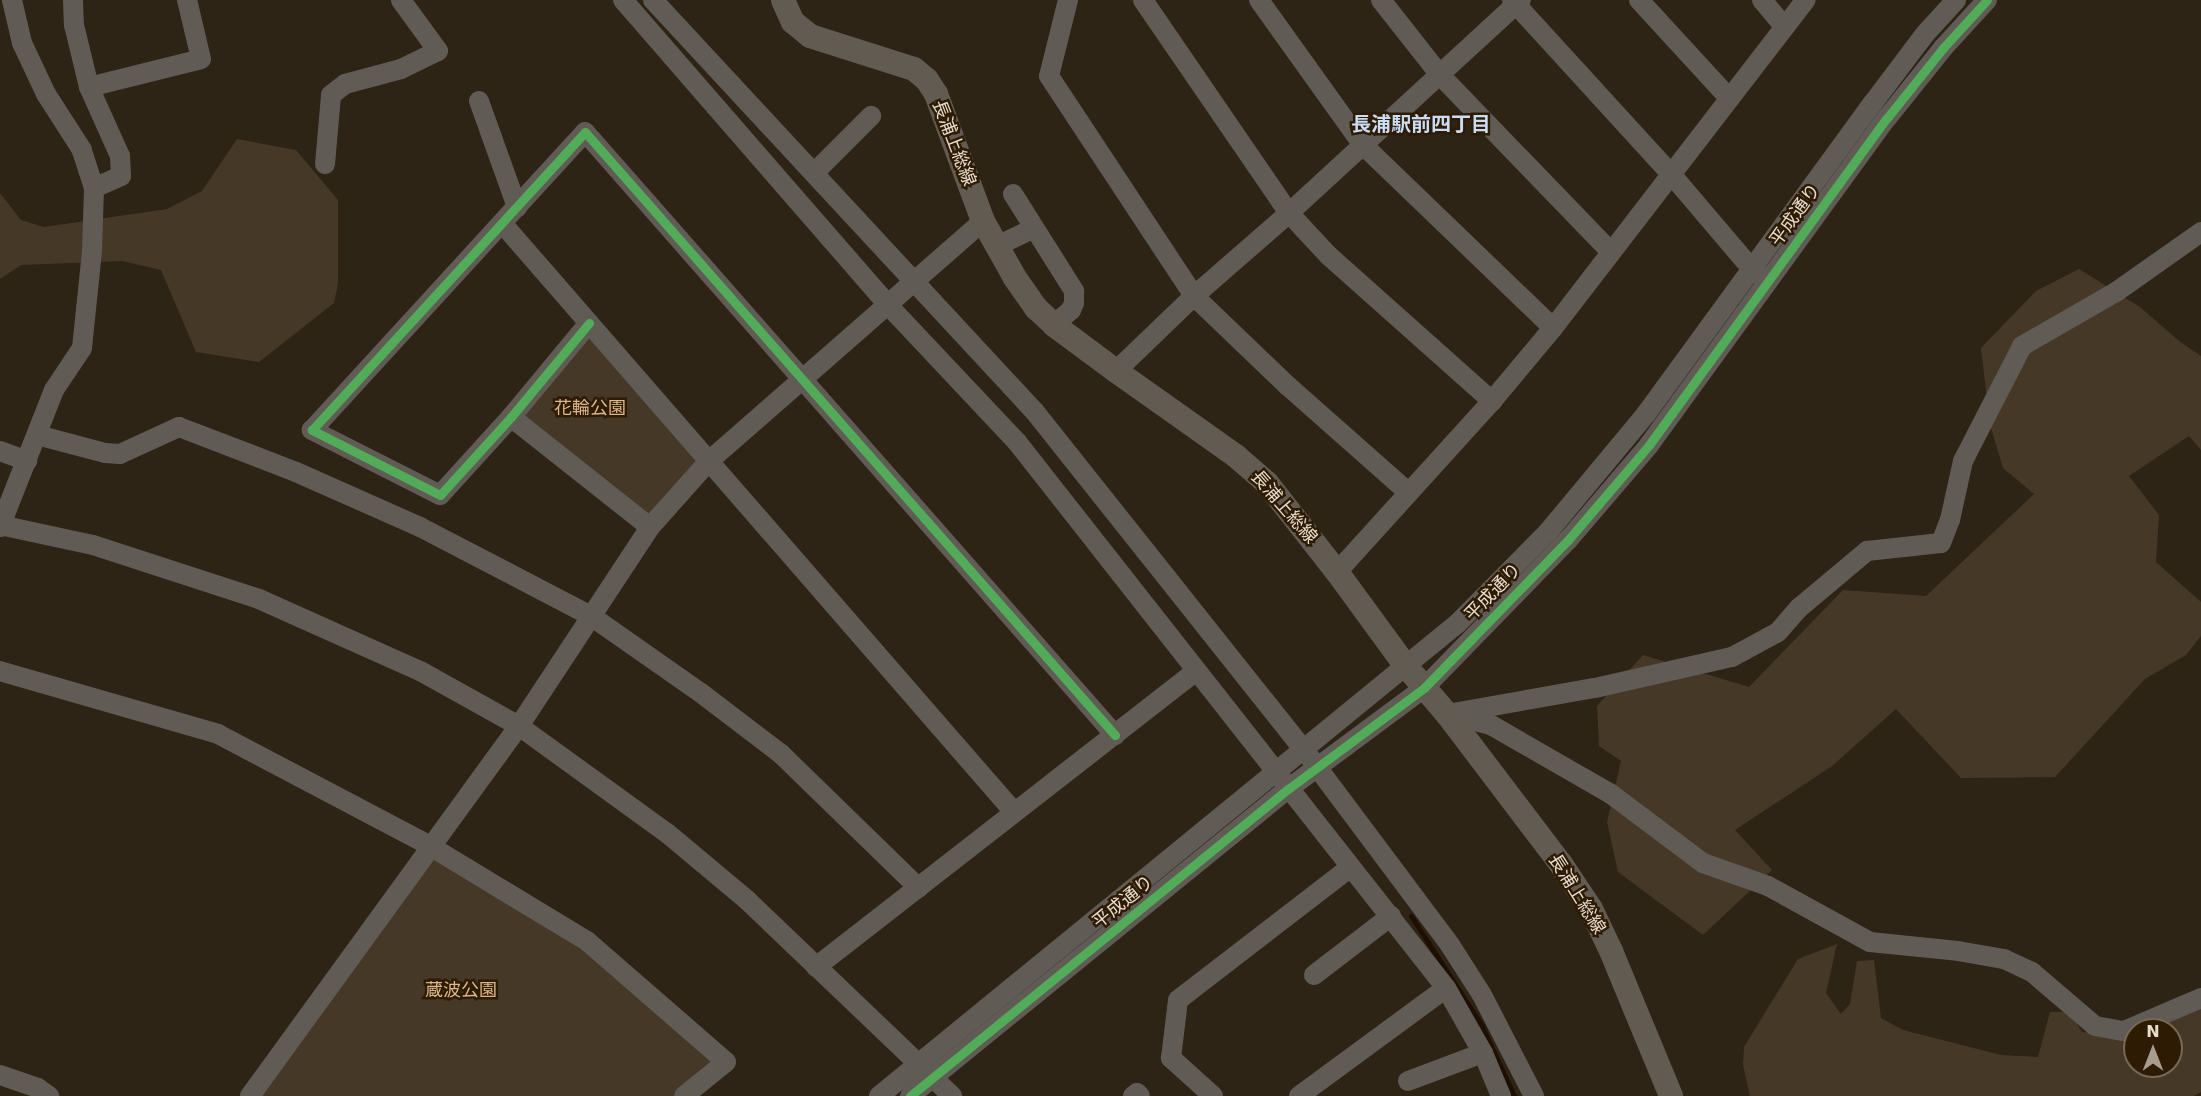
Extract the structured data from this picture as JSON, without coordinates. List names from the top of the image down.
{
  "streets": {
    "main road": ["長浦上総線"],
    "street": ["平成通り"]
  },
  "crossings": [
    ["長浦上総線", "平成通り"]
  ],
  "districts": ["長浦駅前四丁目"],
  "parks": ["花輪公園", "蔵波公園"],
  "north": "top"
}
